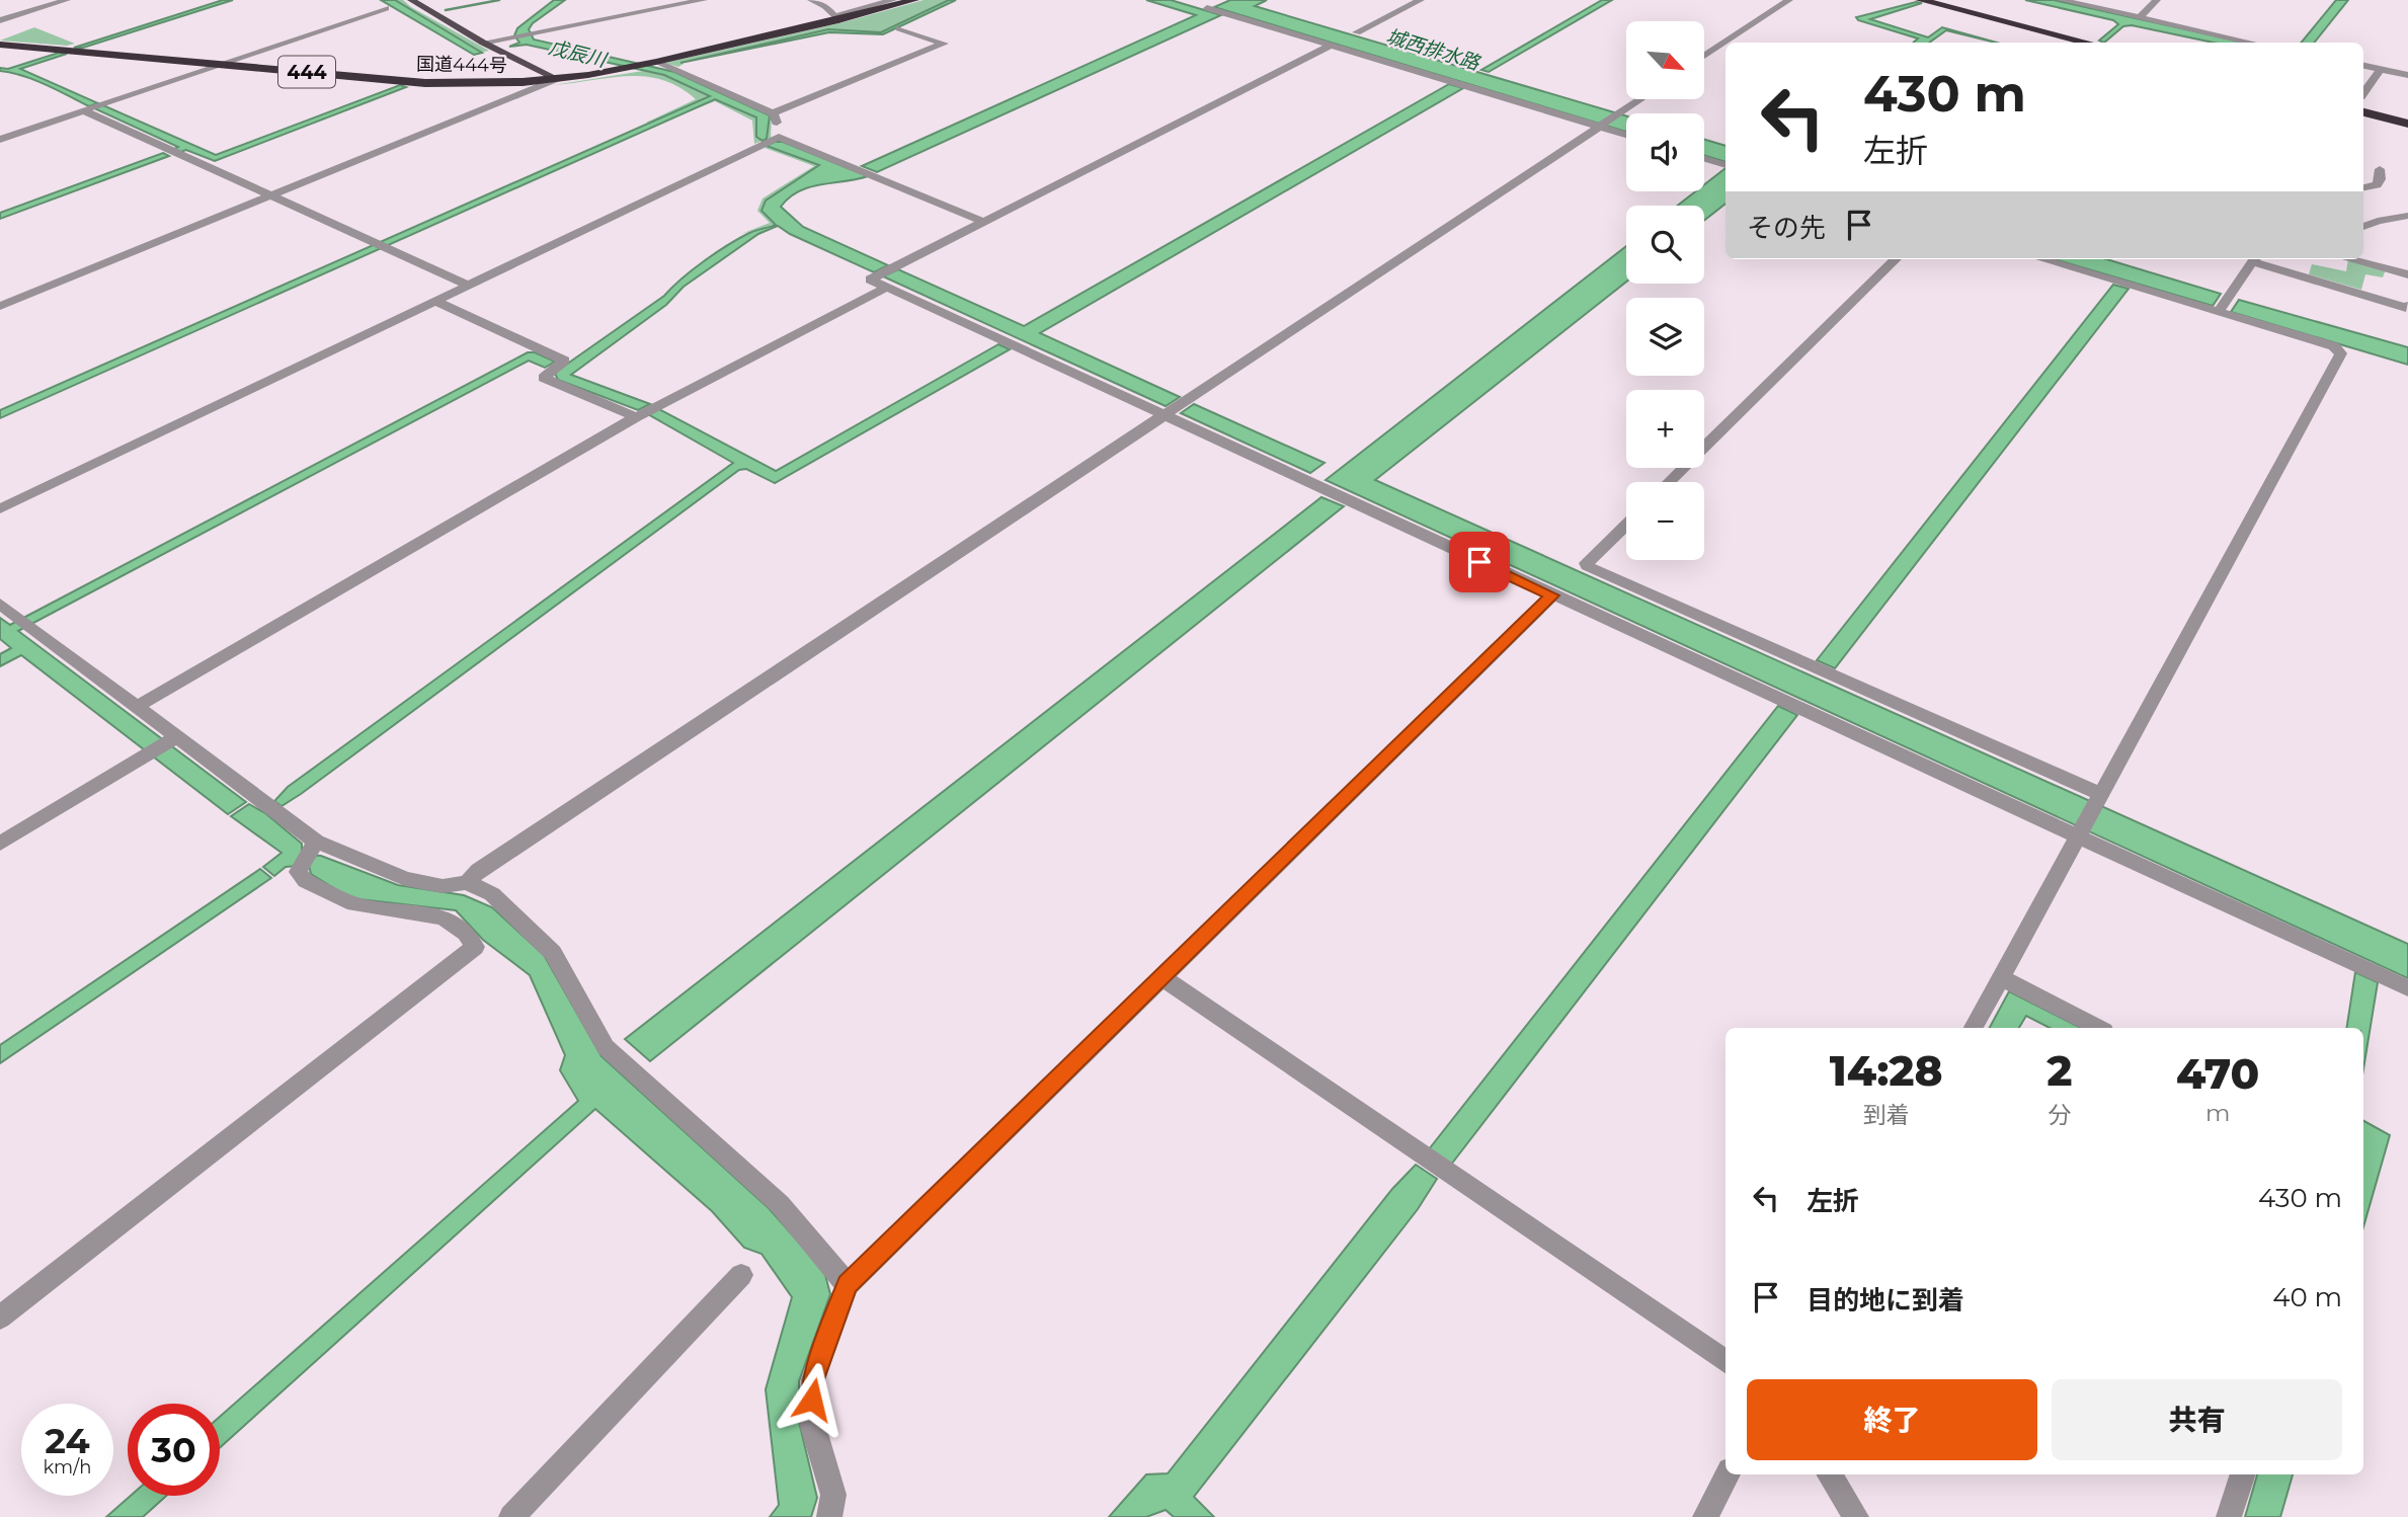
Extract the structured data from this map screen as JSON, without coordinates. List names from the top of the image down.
{
  "streets": {
    "highway": ["国道444号", "444"]
  },
  "water": ["城西排水路", "戊辰川"],
  "north": "bottom right",
  "page": {
    "map_buttons": ["+", "−"],
    "turn": ["430 m", "左折"],
    "then": "その先",
    "eta": [
      "14:28",
      "到着",
      "2",
      "分",
      "470",
      "m"
    ],
    "list": [
      {
        "name": "左折",
        "value": "430 m"
      },
      {
        "name": "目的地に到着",
        "value": "40 m"
      }
    ],
    "buttons": ["終了", "共有"],
    "speed": "24 km/h",
    "limit": "30"
  }
}
